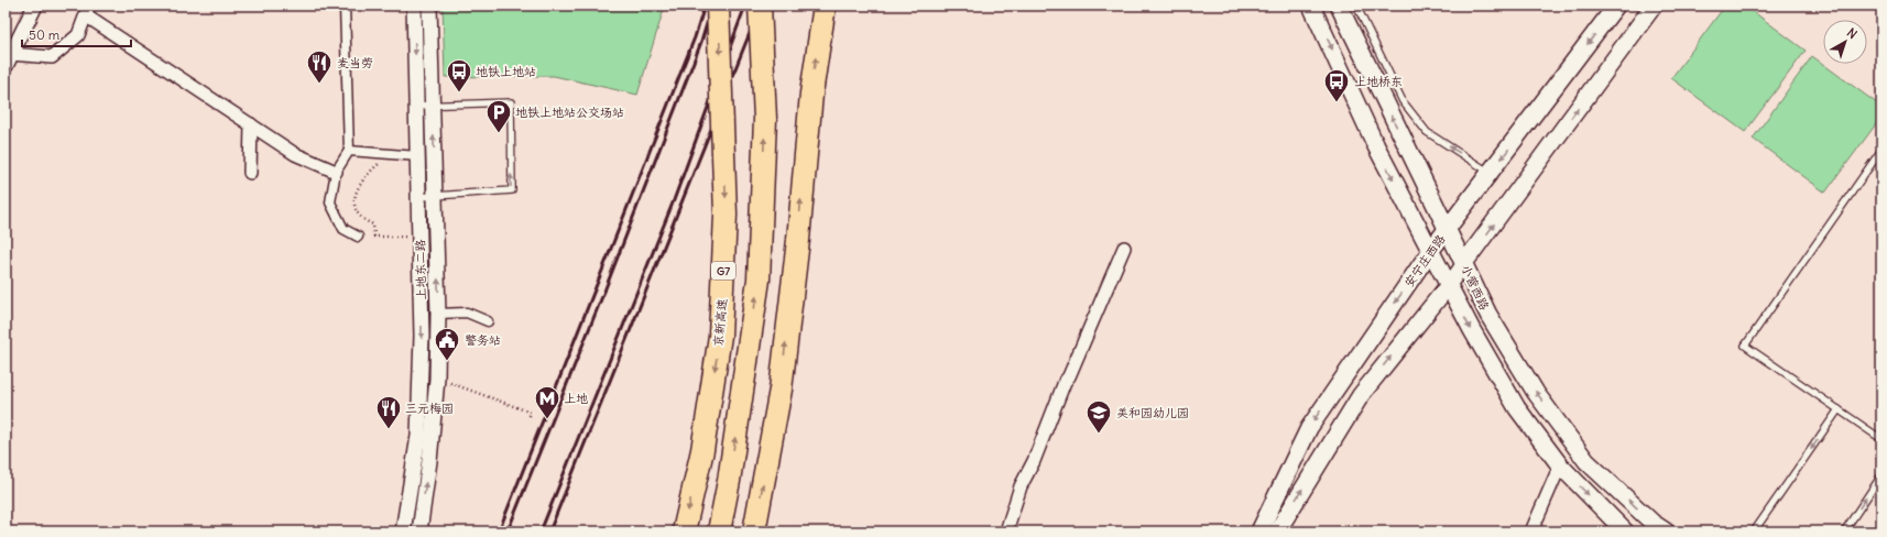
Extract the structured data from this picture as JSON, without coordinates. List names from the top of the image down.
{
  "streets": {
    "highway": ["G7", "京新高速"],
    "main road": ["安宁庄西路", "小营西路"],
    "street": ["上地东二路"]
  },
  "crossings": [
    ["安宁庄西路", "小营西路"]
  ],
  "places": {
    "restaurant": ["麦当劳", "三元梅园"],
    "bus stop": ["地铁上地站", "上地桥东"],
    "parking": ["地铁上地站公交场站"],
    "public building": ["警务站"],
    "metro station": ["上地"],
    "school or university": ["美和园幼儿园"]
  },
  "scale_bar": "50 m",
  "north": "top right"
}
